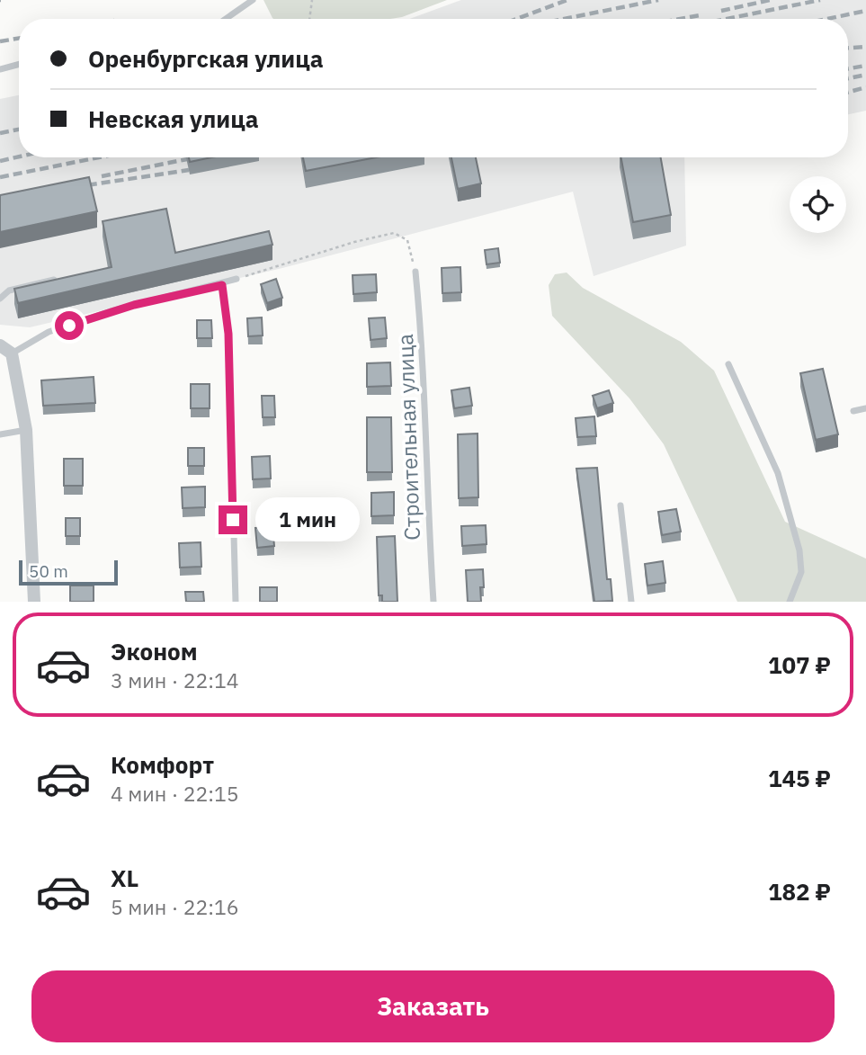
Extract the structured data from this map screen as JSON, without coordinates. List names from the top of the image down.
{
  "streets": {
    "lane": ["Строительная улица"]
  },
  "scale_bar": "50 m",
  "page": {
    "banner": ["Оренбургская улица", "Невская улица"],
    "bubble": "1 мин",
    "scale": "50 m",
    "list": [
      {
        "name": "Эконом",
        "note": "3 мин · 22:14",
        "value": "107 ₽"
      },
      {
        "name": "Комфорт",
        "note": "4 мин · 22:15",
        "value": "145 ₽"
      },
      {
        "name": "XL",
        "note": "5 мин · 22:16",
        "value": "182 ₽"
      }
    ],
    "buttons": "Заказать"
  }
}
